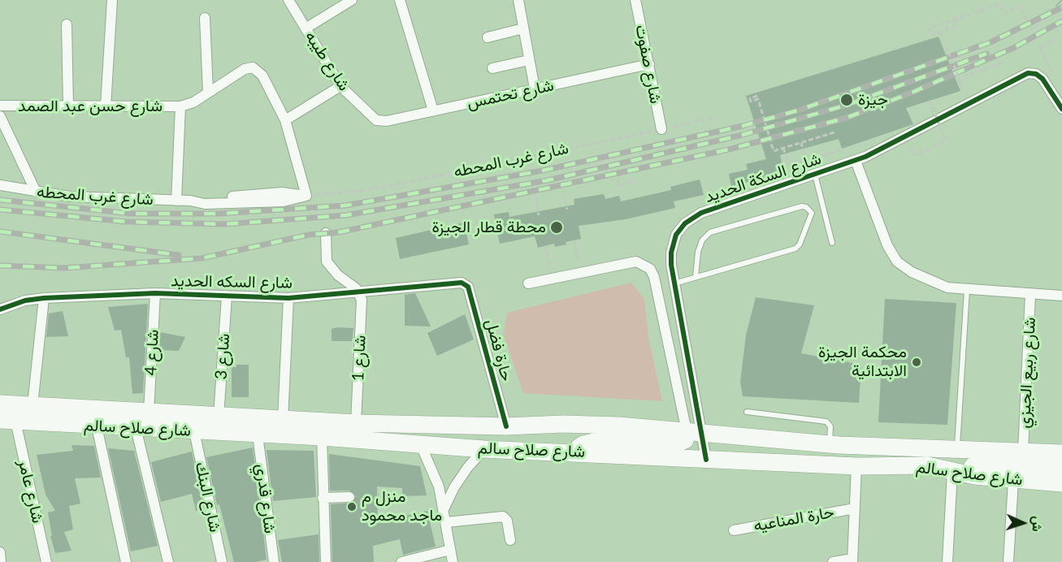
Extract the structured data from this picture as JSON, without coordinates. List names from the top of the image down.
{
  "streets": {
    "highway": ["شارع صلاح سالم"],
    "street": [
      "شارع طيبه",
      "شارع صفوت",
      "شارع تحتمس",
      "شارع حسن عبد الصمد",
      "شارع غرب المحطه",
      "شارع السكة الحديد",
      "شارع السكه الحديد",
      "حارة فضل",
      "شارع 4",
      "شارع 3",
      "شارع 1",
      "شارع ربيع الجيزي",
      "شارع عامر",
      "شارع البنك",
      "شارع قدري",
      "حارة المناعيه"
    ]
  },
  "crossings": [
    ["شارع طيبه", "شارع تحتمس"],
    ["شارع صفوت", "شارع تحتمس"],
    ["شارع صفوت", "شارع غرب المحطه"],
    ["شارع السكة الحديد", "شارع صلاح سالم"],
    ["شارع السكه الحديد", "حارة فضل"],
    ["شارع السكه الحديد", "شارع 4"],
    ["شارع السكه الحديد", "شارع 3"],
    ["شارع السكه الحديد", "شارع 1"],
    ["حارة فضل", "شارع صلاح سالم"],
    ["شارع 4", "شارع صلاح سالم"],
    ["شارع 3", "شارع صلاح سالم"],
    ["شارع 1", "شارع صلاح سالم"],
    ["شارع ربيع الجيزي", "شارع صلاح سالم"],
    ["شارع صلاح سالم", "شارع عامر"],
    ["شارع صلاح سالم", "شارع البنك"],
    ["شارع صلاح سالم", "شارع قدري"]
  ],
  "places": [
    "جيزة",
    "محطة قطار الجيزة",
    "محكمة الجيزة الابتدائية",
    "منزل م ماجد محمود"
  ],
  "north": "right"
}
